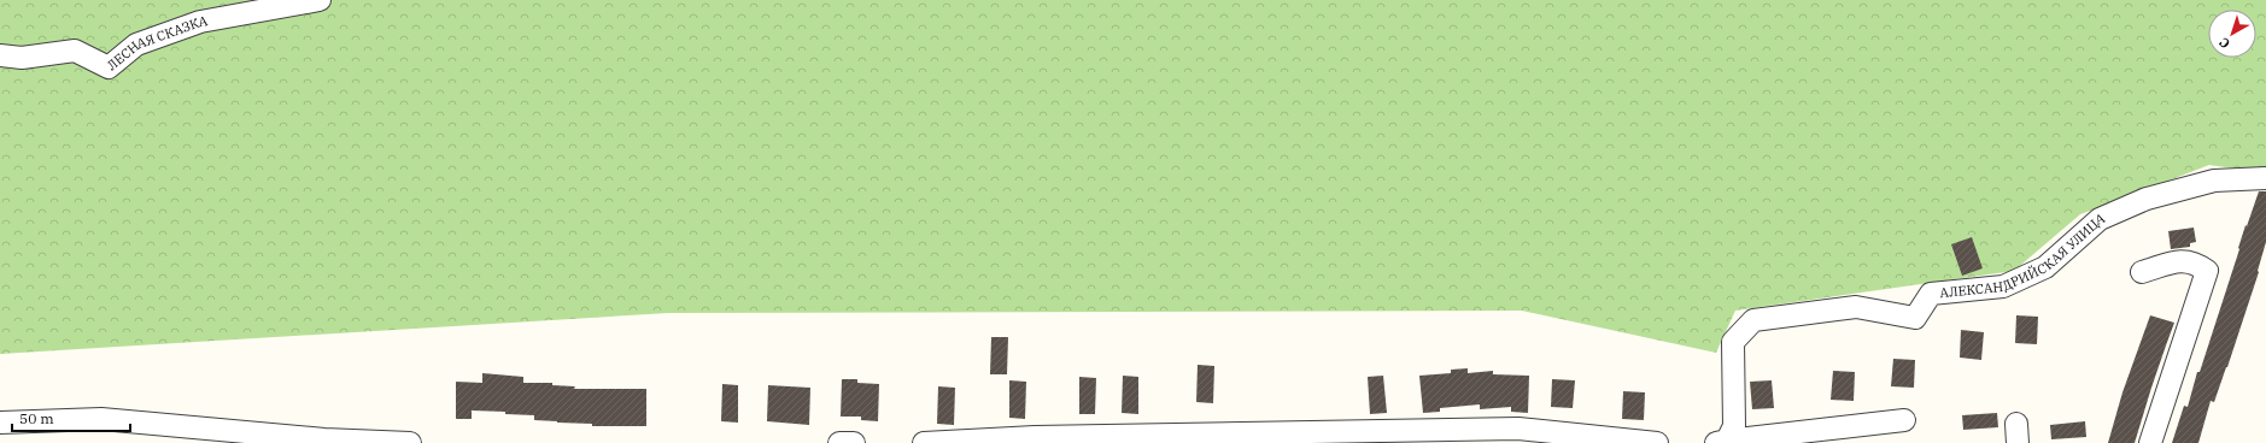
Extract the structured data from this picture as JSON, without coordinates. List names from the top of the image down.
{
  "streets": {
    "street": ["ЛЕСНАЯ СКАЗКА", "АЛЕКСАНДРИЙСКАЯ УЛИЦА"]
  },
  "scale_bar": "50 m",
  "north": "bottom left"
}
